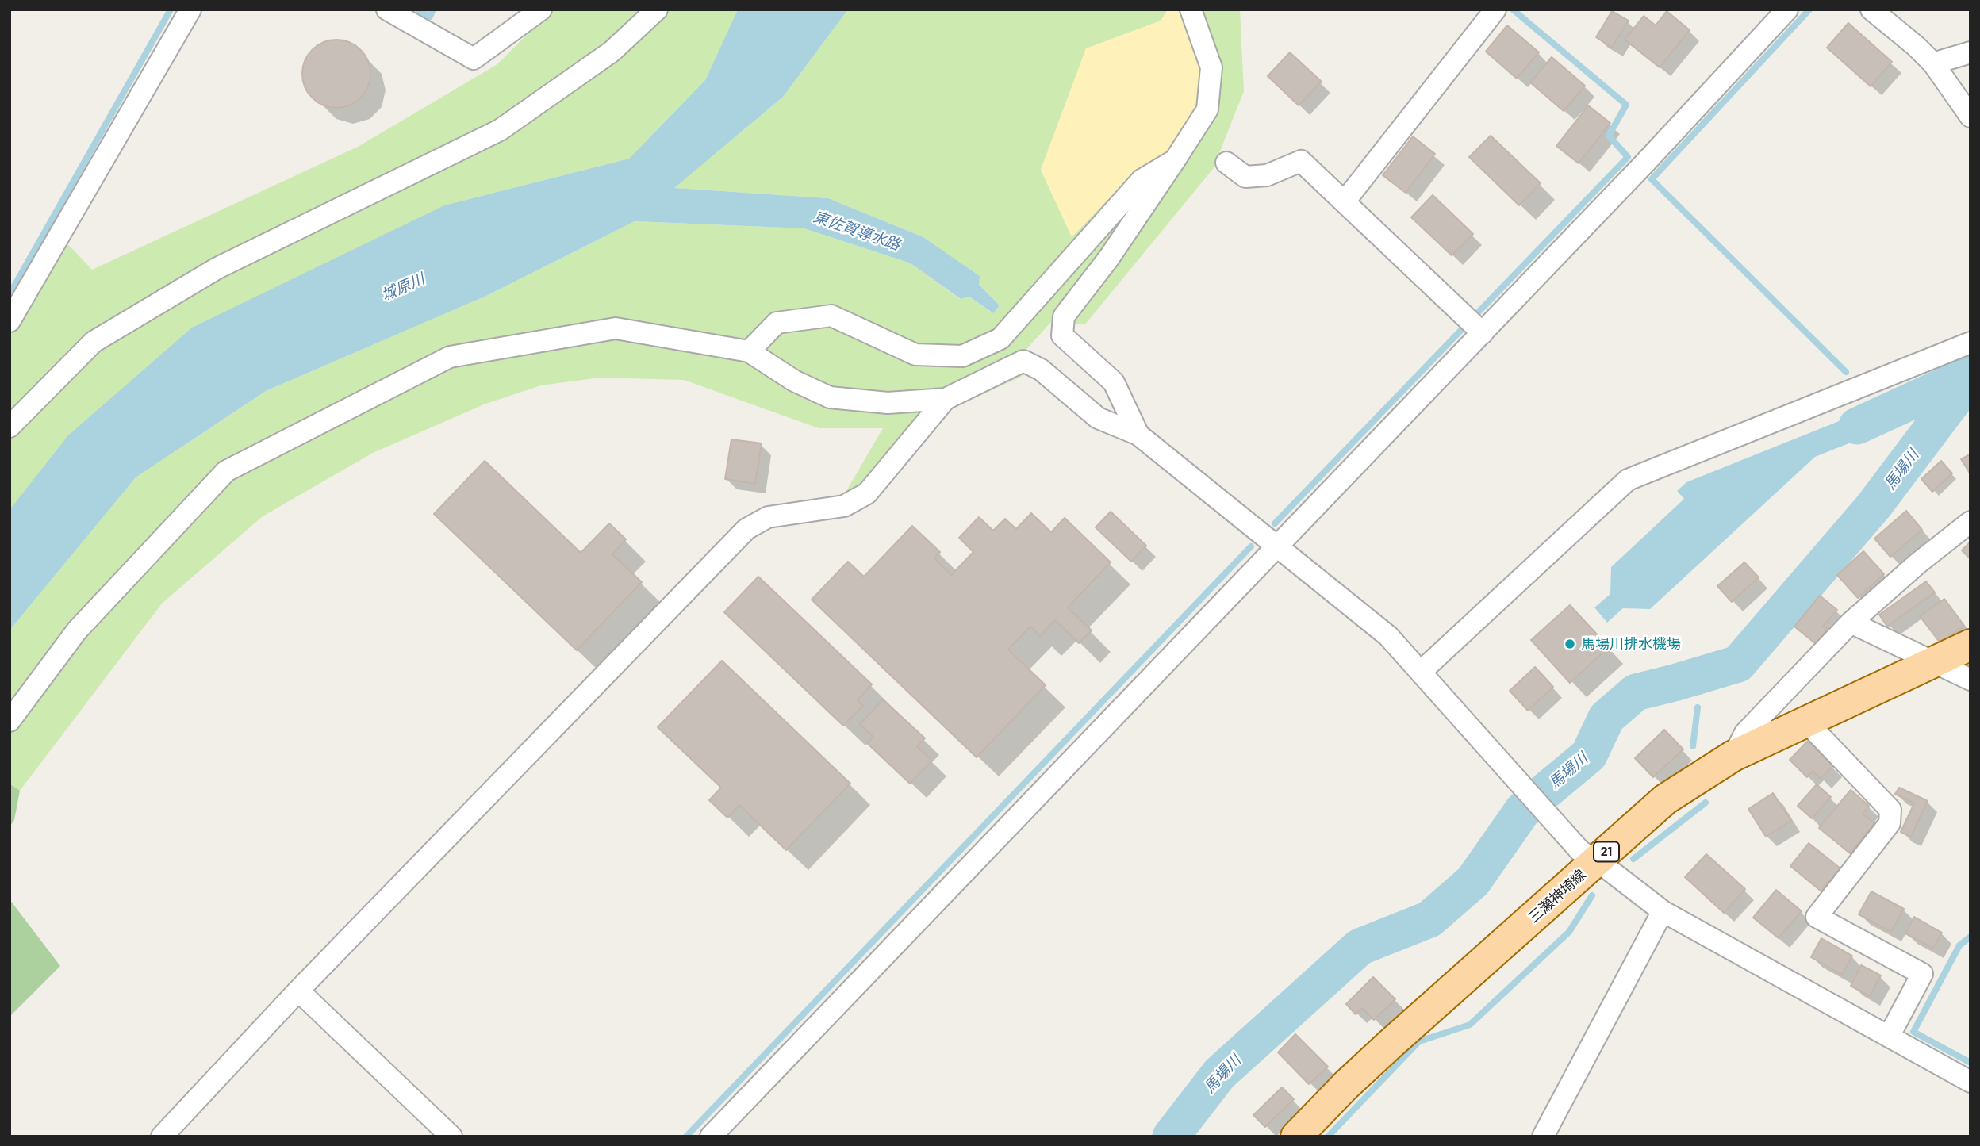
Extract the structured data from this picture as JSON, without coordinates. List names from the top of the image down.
{
  "streets": {
    "main road": ["21", "三瀬神埼線"]
  },
  "water": ["東佐賀導水路", "城原川", "馬場川"],
  "places": ["馬場川排水機場"]
}
